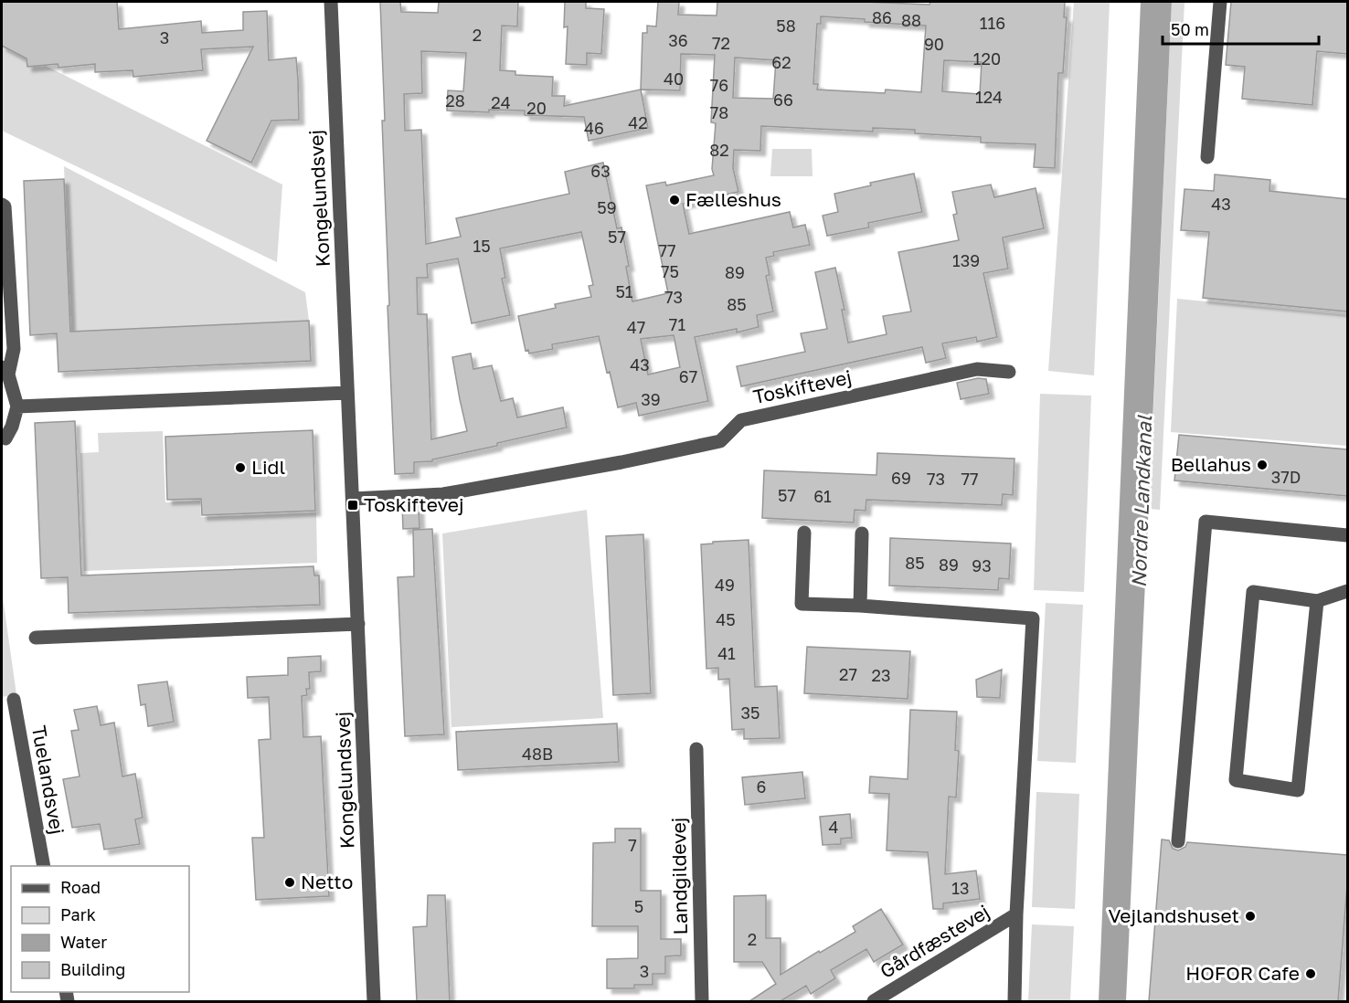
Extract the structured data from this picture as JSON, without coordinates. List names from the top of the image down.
{
  "streets": {
    "street": [
      "Kongelundsvej",
      "Toskiftevej",
      "Tuelandsvej",
      "Landgildevej",
      "Gårdfæstevej"
    ]
  },
  "crossings": [
    ["Kongelundsvej", "Toskiftevej"]
  ],
  "water": ["Nordre Landkanal"],
  "places": {
    "other": [
      "Fælleshus",
      "Bellahus",
      "Lidl",
      "Netto",
      "Vejlandshuset",
      "HOFOR Cafe"
    ],
    "transit": ["Toskiftevej"]
  },
  "house_numbers": [
    "86",
    "88",
    "116",
    "58",
    "2",
    "3",
    "36",
    "72",
    "90",
    "120",
    "62",
    "40",
    "76",
    "124",
    "66",
    "28",
    "24",
    "20",
    "78",
    "42",
    "46",
    "82",
    "63",
    "43",
    "59",
    "57",
    "15",
    "77",
    "139",
    "75",
    "89",
    "51",
    "73",
    "85",
    "71",
    "47",
    "43",
    "67",
    "39",
    "37D",
    "69",
    "73",
    "77",
    "57",
    "61",
    "85",
    "89",
    "93",
    "49",
    "45",
    "41",
    "27",
    "23",
    "35",
    "48B",
    "6",
    "4",
    "7",
    "13",
    "5",
    "2",
    "3"
  ],
  "legend": [
    "Road",
    "Park",
    "Water",
    "Building"
  ],
  "scale_bar": "50 m"
}
